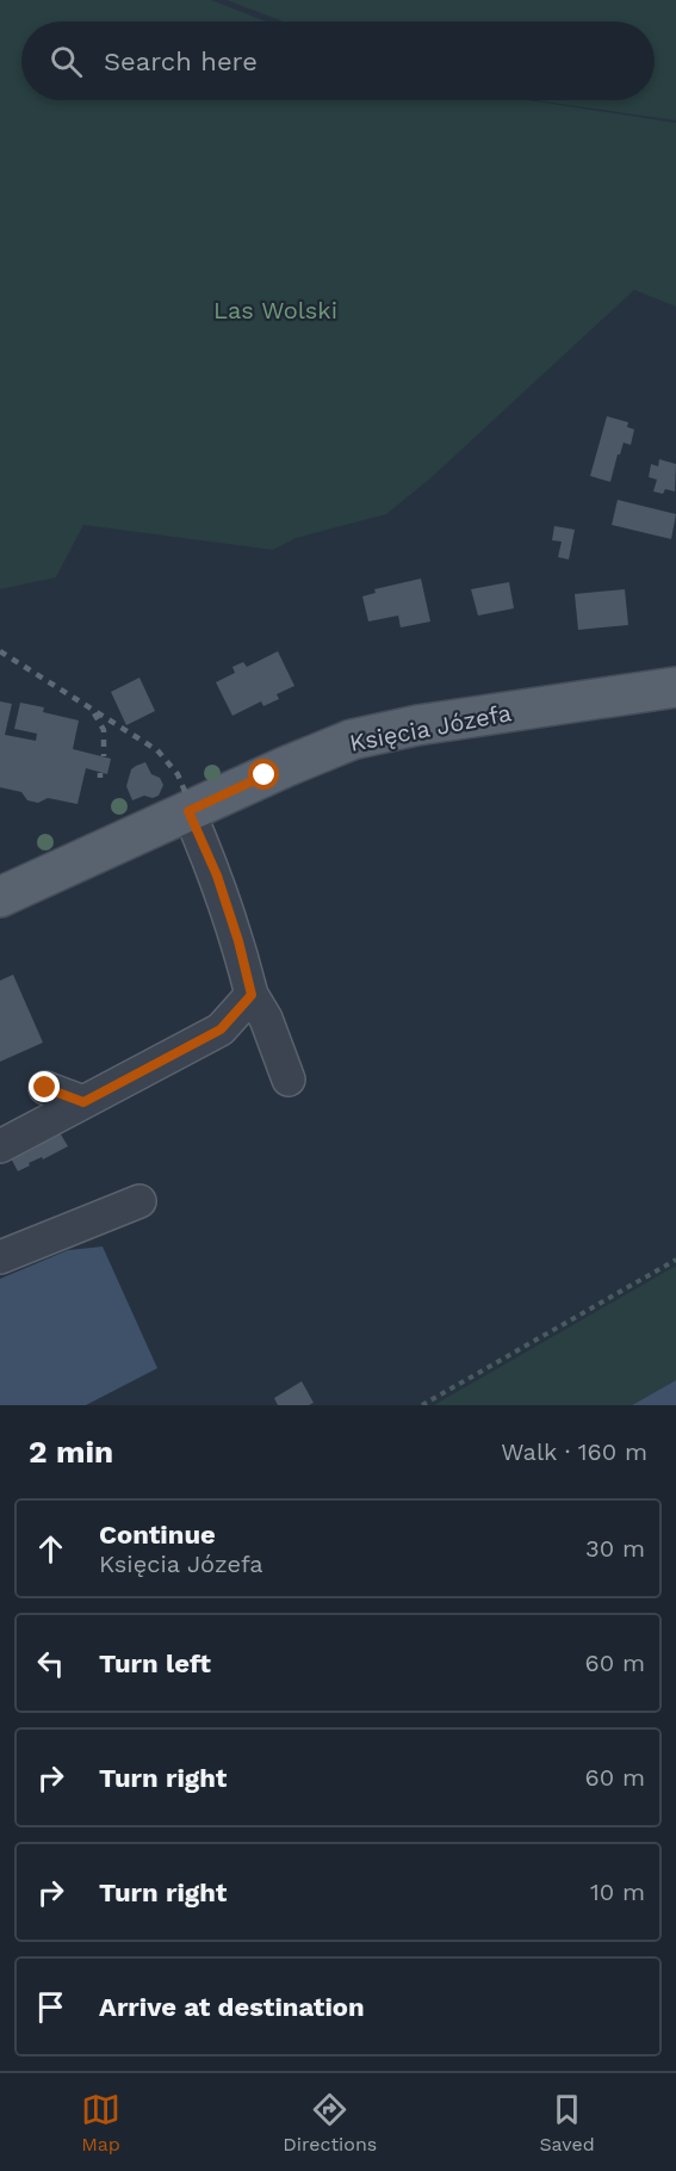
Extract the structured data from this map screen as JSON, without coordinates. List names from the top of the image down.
{
  "streets": {
    "main road": ["Księcia Józefa"]
  },
  "parks": ["Las Wolski"],
  "page": {
    "search": "Search here",
    "heading": ["2 min", "Walk · 160 m"],
    "list": [
      ["Continue", "Księcia Józefa", "30 m"],
      ["Turn left", "60 m"],
      ["Turn right", "60 m"],
      ["Turn right", "10 m"],
      "Arrive at destination"
    ],
    "nav": ["Map", "Directions", "Saved"]
  }
}
